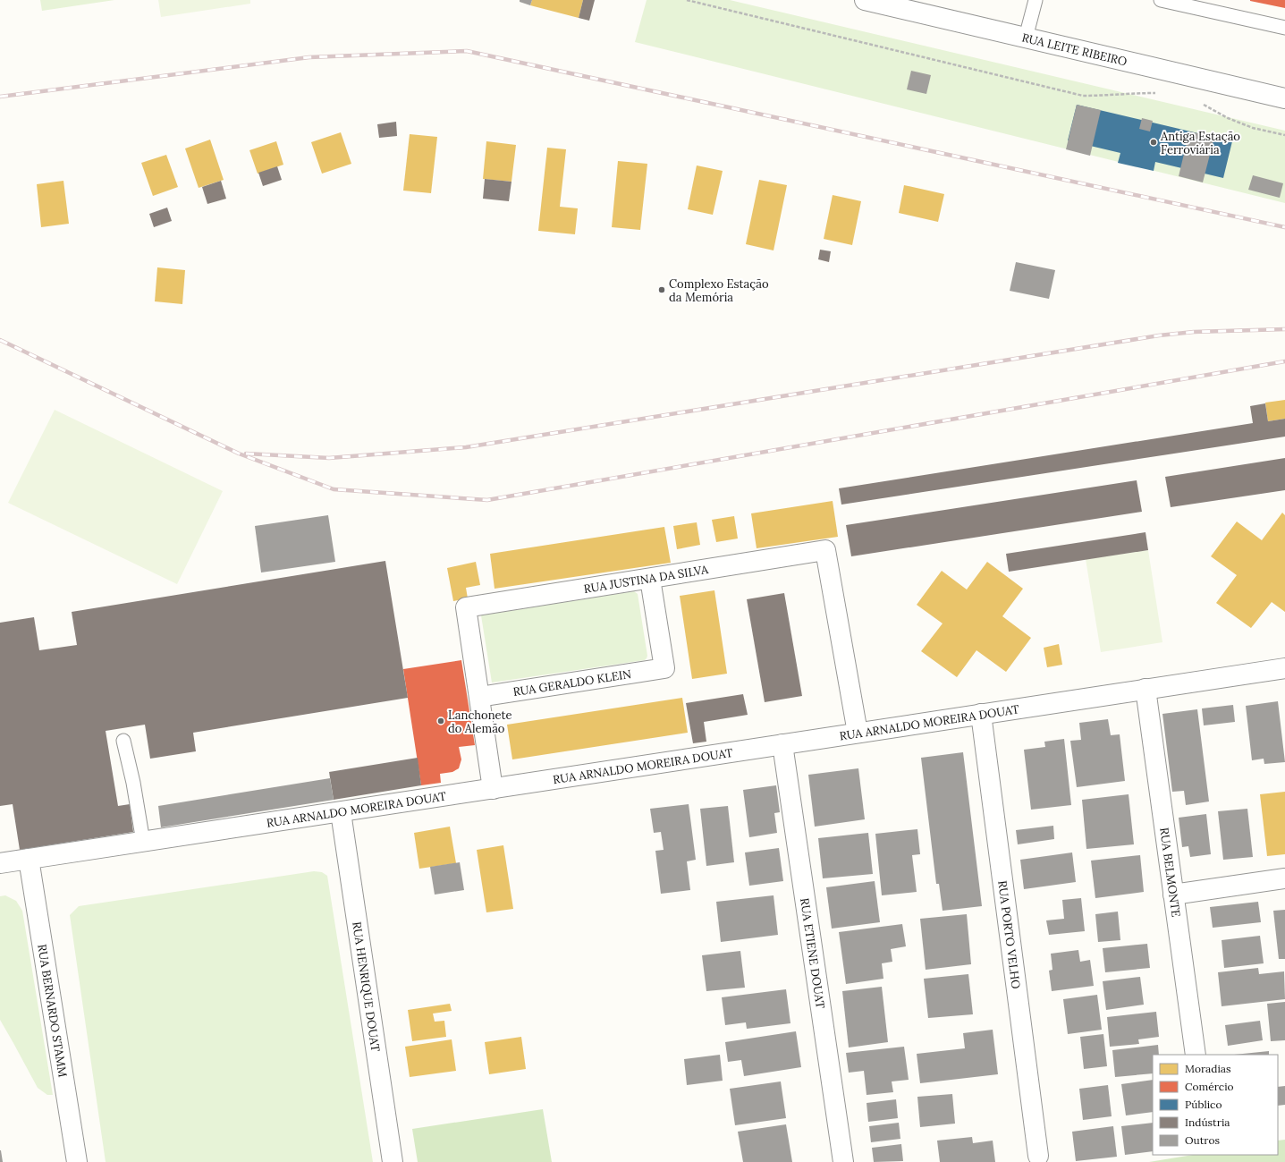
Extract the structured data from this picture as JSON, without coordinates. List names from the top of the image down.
{
  "streets": {
    "street": [
      "RUA LEITE RIBEIRO",
      "RUA JUSTINA DA SILVA",
      "RUA GERALDO KLEIN",
      "RUA ARNALDO MOREIRA DOUAT",
      "RUA BELMONTE",
      "RUA PORTO VELHO",
      "RUA ETIENE DOUAT",
      "RUA HENRIQUE DOUAT",
      "RUA BERNARDO STAMM"
    ]
  },
  "crossings": [
    ["RUA JUSTINA DA SILVA", "RUA GERALDO KLEIN"],
    ["RUA JUSTINA DA SILVA", "RUA ARNALDO MOREIRA DOUAT"],
    ["RUA ARNALDO MOREIRA DOUAT", "RUA BELMONTE"],
    ["RUA ARNALDO MOREIRA DOUAT", "RUA PORTO VELHO"],
    ["RUA ARNALDO MOREIRA DOUAT", "RUA ETIENE DOUAT"],
    ["RUA ARNALDO MOREIRA DOUAT", "RUA HENRIQUE DOUAT"],
    ["RUA ARNALDO MOREIRA DOUAT", "RUA BERNARDO STAMM"]
  ],
  "places": ["Antiga Estação Ferroviária", "Complexo Estação da Memória", "Lanchonete do Alemão"],
  "legend": [
    "Moradias",
    "Comércio",
    "Público",
    "Indústria",
    "Outros"
  ]
}
